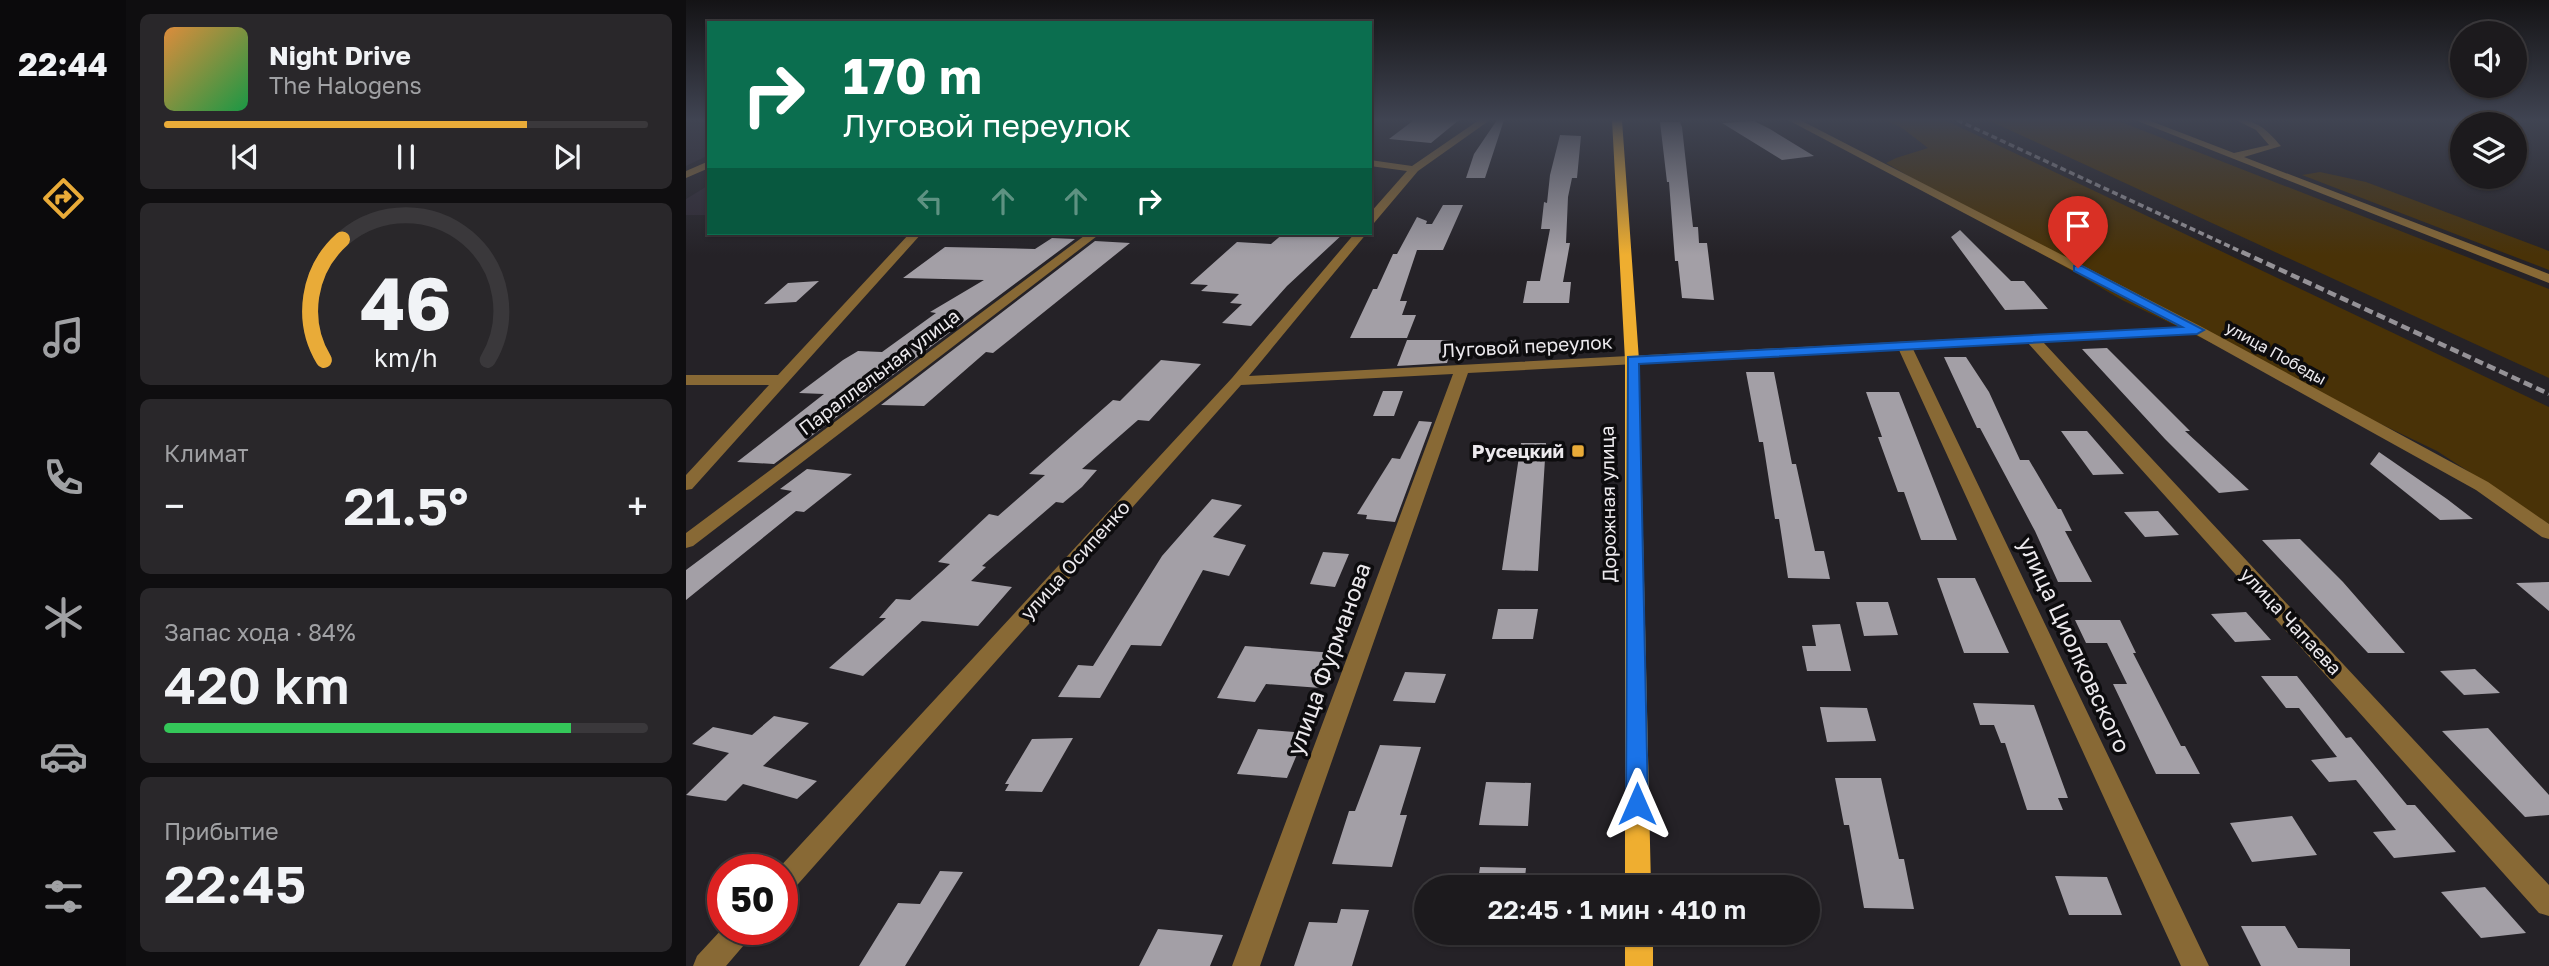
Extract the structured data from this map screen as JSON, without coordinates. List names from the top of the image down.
{
  "streets": {
    "main road": ["Дорожная улица"],
    "street": [
      "Луговой переулок",
      "улица Победы",
      "Параллельная улица",
      "улица Осипенко",
      "улица Чапаева",
      "улица Циолковского",
      "улица Фурманова"
    ]
  },
  "crossings": [
    ["Луговой переулок", "улица Победы"],
    ["Луговой переулок", "Дорожная улица"],
    ["Луговой переулок", "улица Осипенко"],
    ["Луговой переулок", "улица Чапаева"],
    ["Луговой переулок", "улица Циолковского"],
    ["Луговой переулок", "улица Фурманова"]
  ],
  "places": {
    "transit": ["Русецкий"]
  },
  "page": {
    "tabs": "22:44",
    "turn": ["170 m", "Луговой переулок"],
    "song": ["Night Drive", "The Halogens"],
    "tile": [
      "Климат",
      ["Запас хода · 84%", "420 km"],
      ["Прибытие", "22:45"]
    ],
    "heat": ["−", "21.5°", "+"],
    "limit": "50",
    "trip": "22:45 · 1 мин · 410 m",
    "gauge": ["46", "km/h"]
  }
}
